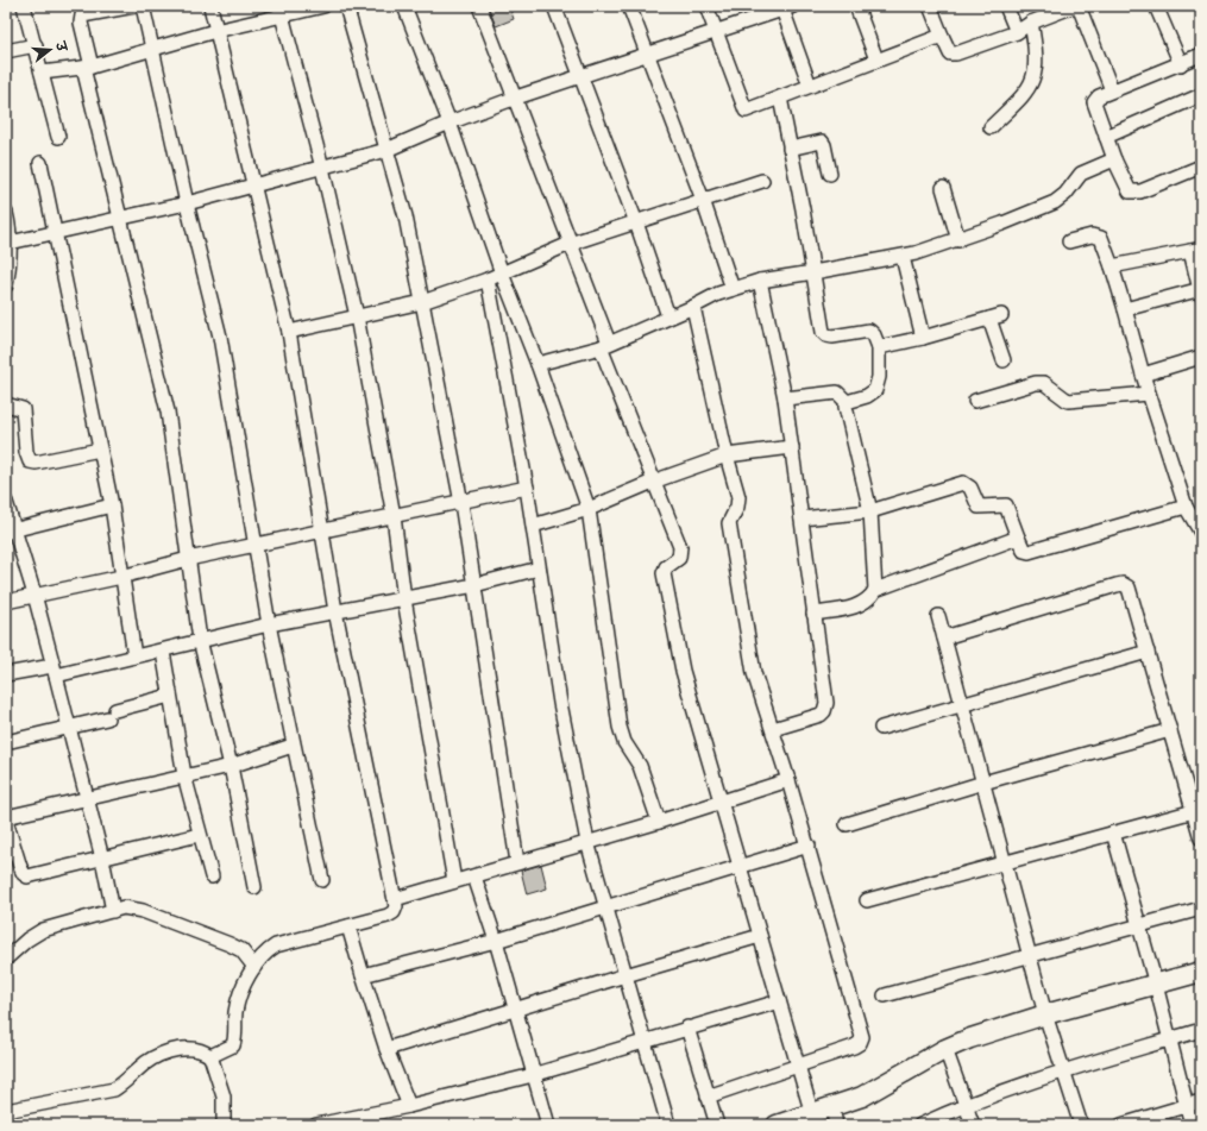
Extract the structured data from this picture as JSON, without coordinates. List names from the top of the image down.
{
  "north": "right"
}
